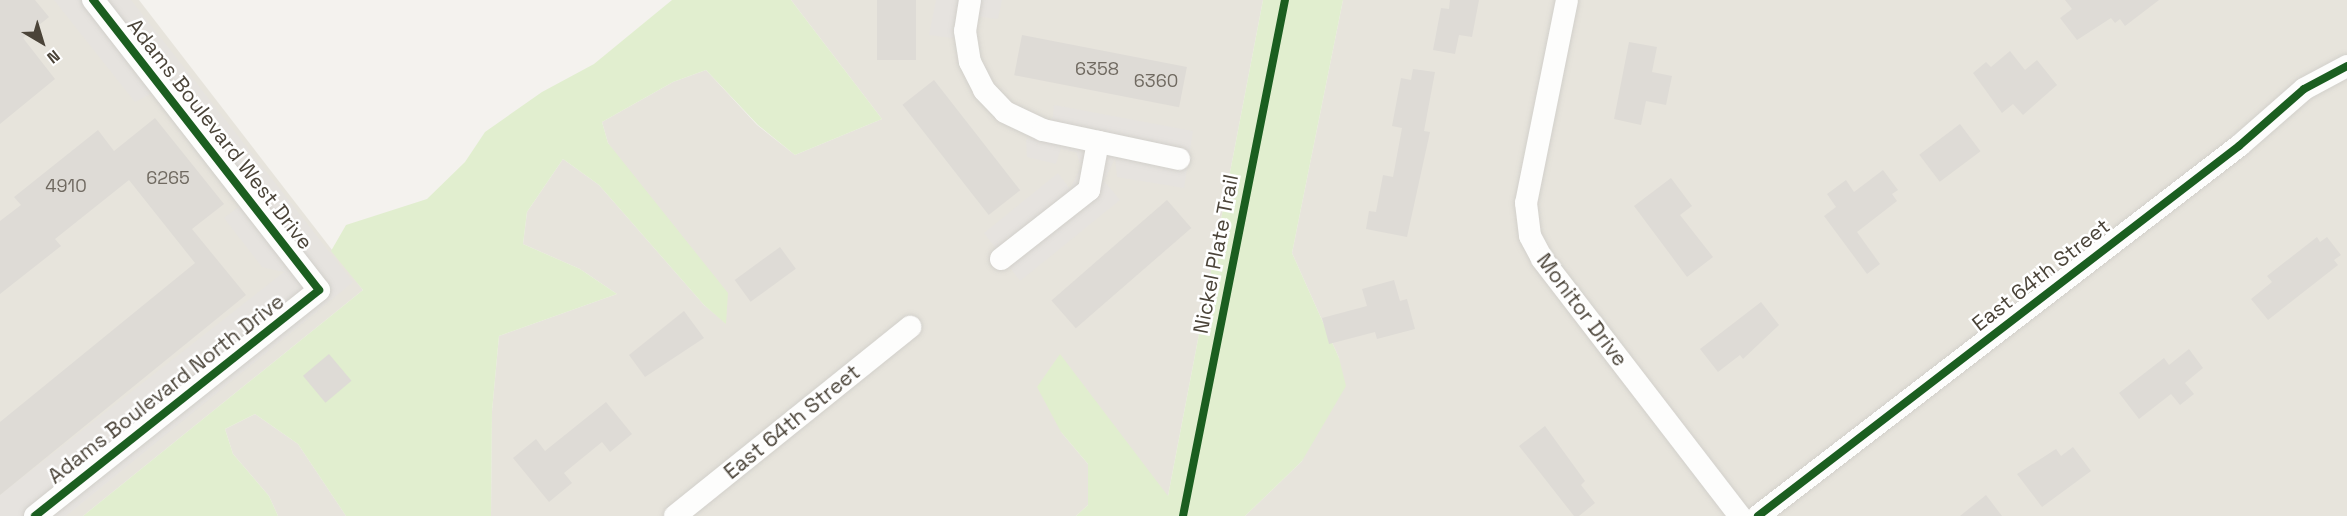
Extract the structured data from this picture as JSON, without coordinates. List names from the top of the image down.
{
  "streets": {
    "street": [
      "Adams Boulevard West Drive",
      "East 64th Street",
      "Monitor Drive",
      "Adams Boulevard North Drive"
    ],
    "cycle path": ["Nickel Plate Trail"]
  },
  "crossings": [
    ["Adams Boulevard West Drive", "Adams Boulevard North Drive"]
  ],
  "house_numbers": [
    "6358",
    "6360",
    "6265",
    "4910"
  ],
  "north": "bottom right"
}
